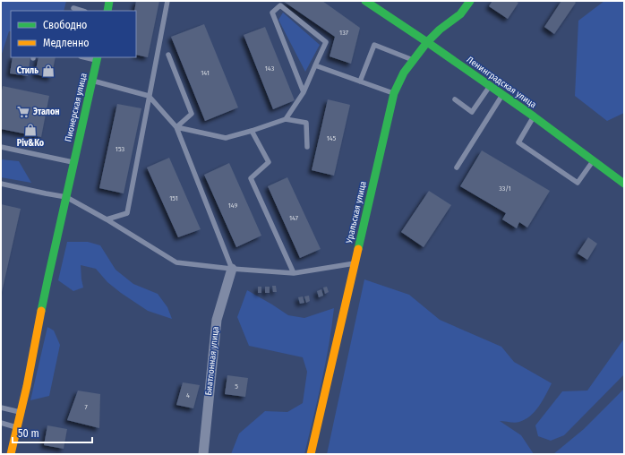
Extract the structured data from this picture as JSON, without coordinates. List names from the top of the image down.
{
  "streets": {
    "street": [
      "Ленинградская улица",
      "Пионерская улица",
      "Уральская улица",
      "Биатлонная улица"
    ]
  },
  "crossings": [
    ["Ленинградская улица", "Уральская улица"]
  ],
  "places": {
    "shop": ["Стиль", "Piv&Ko"],
    "supermarket": ["Эталон"]
  },
  "house_numbers": [
    "137",
    "143",
    "141",
    "145",
    "153",
    "33/1",
    "151",
    "149",
    "147",
    "5",
    "4",
    "7"
  ],
  "legend": ["Свободно", "Медленно"],
  "scale_bar": "50 m"
}
